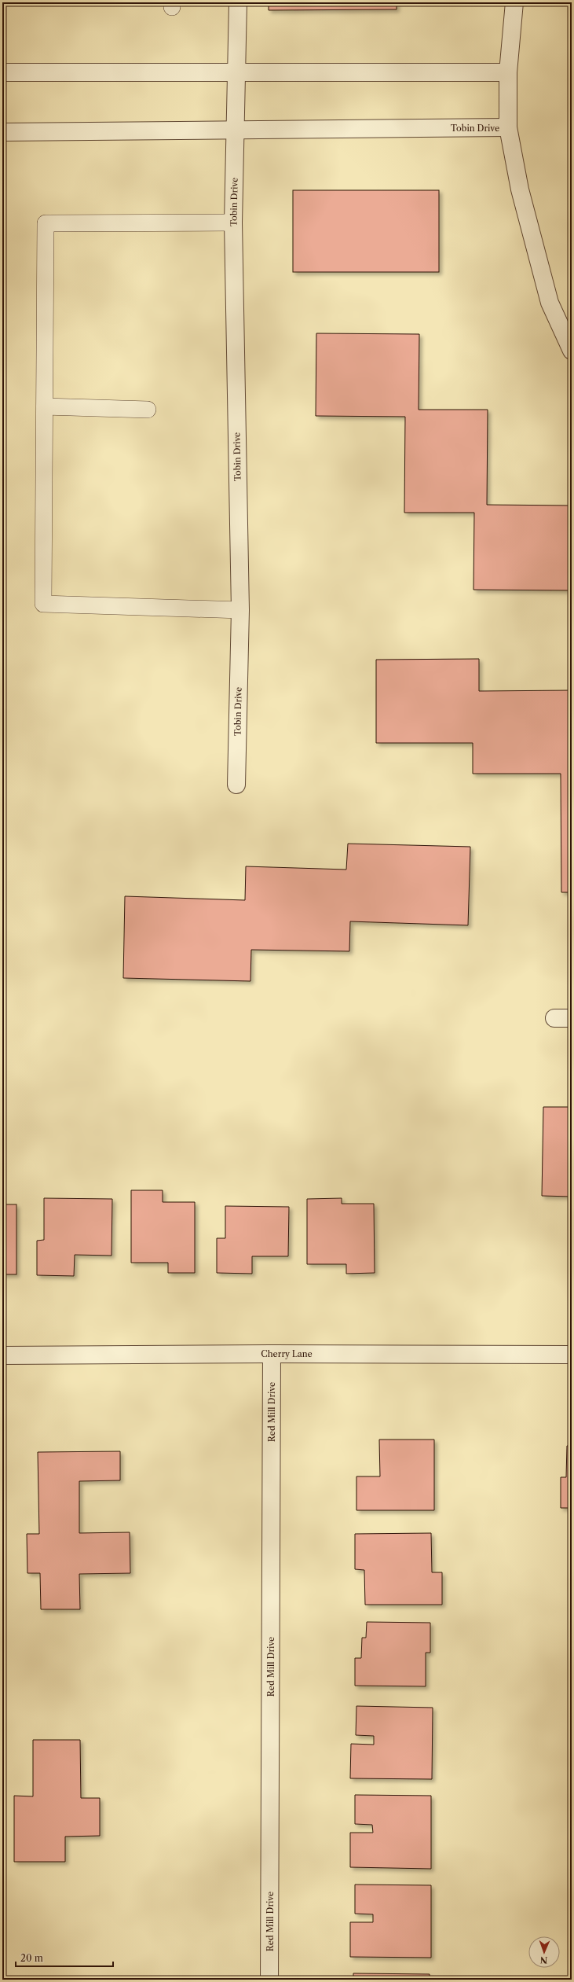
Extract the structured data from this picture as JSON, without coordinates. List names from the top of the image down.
{
  "streets": {
    "street": ["Tobin Drive", "Cherry Lane", "Red Mill Drive"]
  },
  "crossings": [
    ["Cherry Lane", "Red Mill Drive"]
  ],
  "scale_bar": "20 m",
  "north": "bottom"
}
